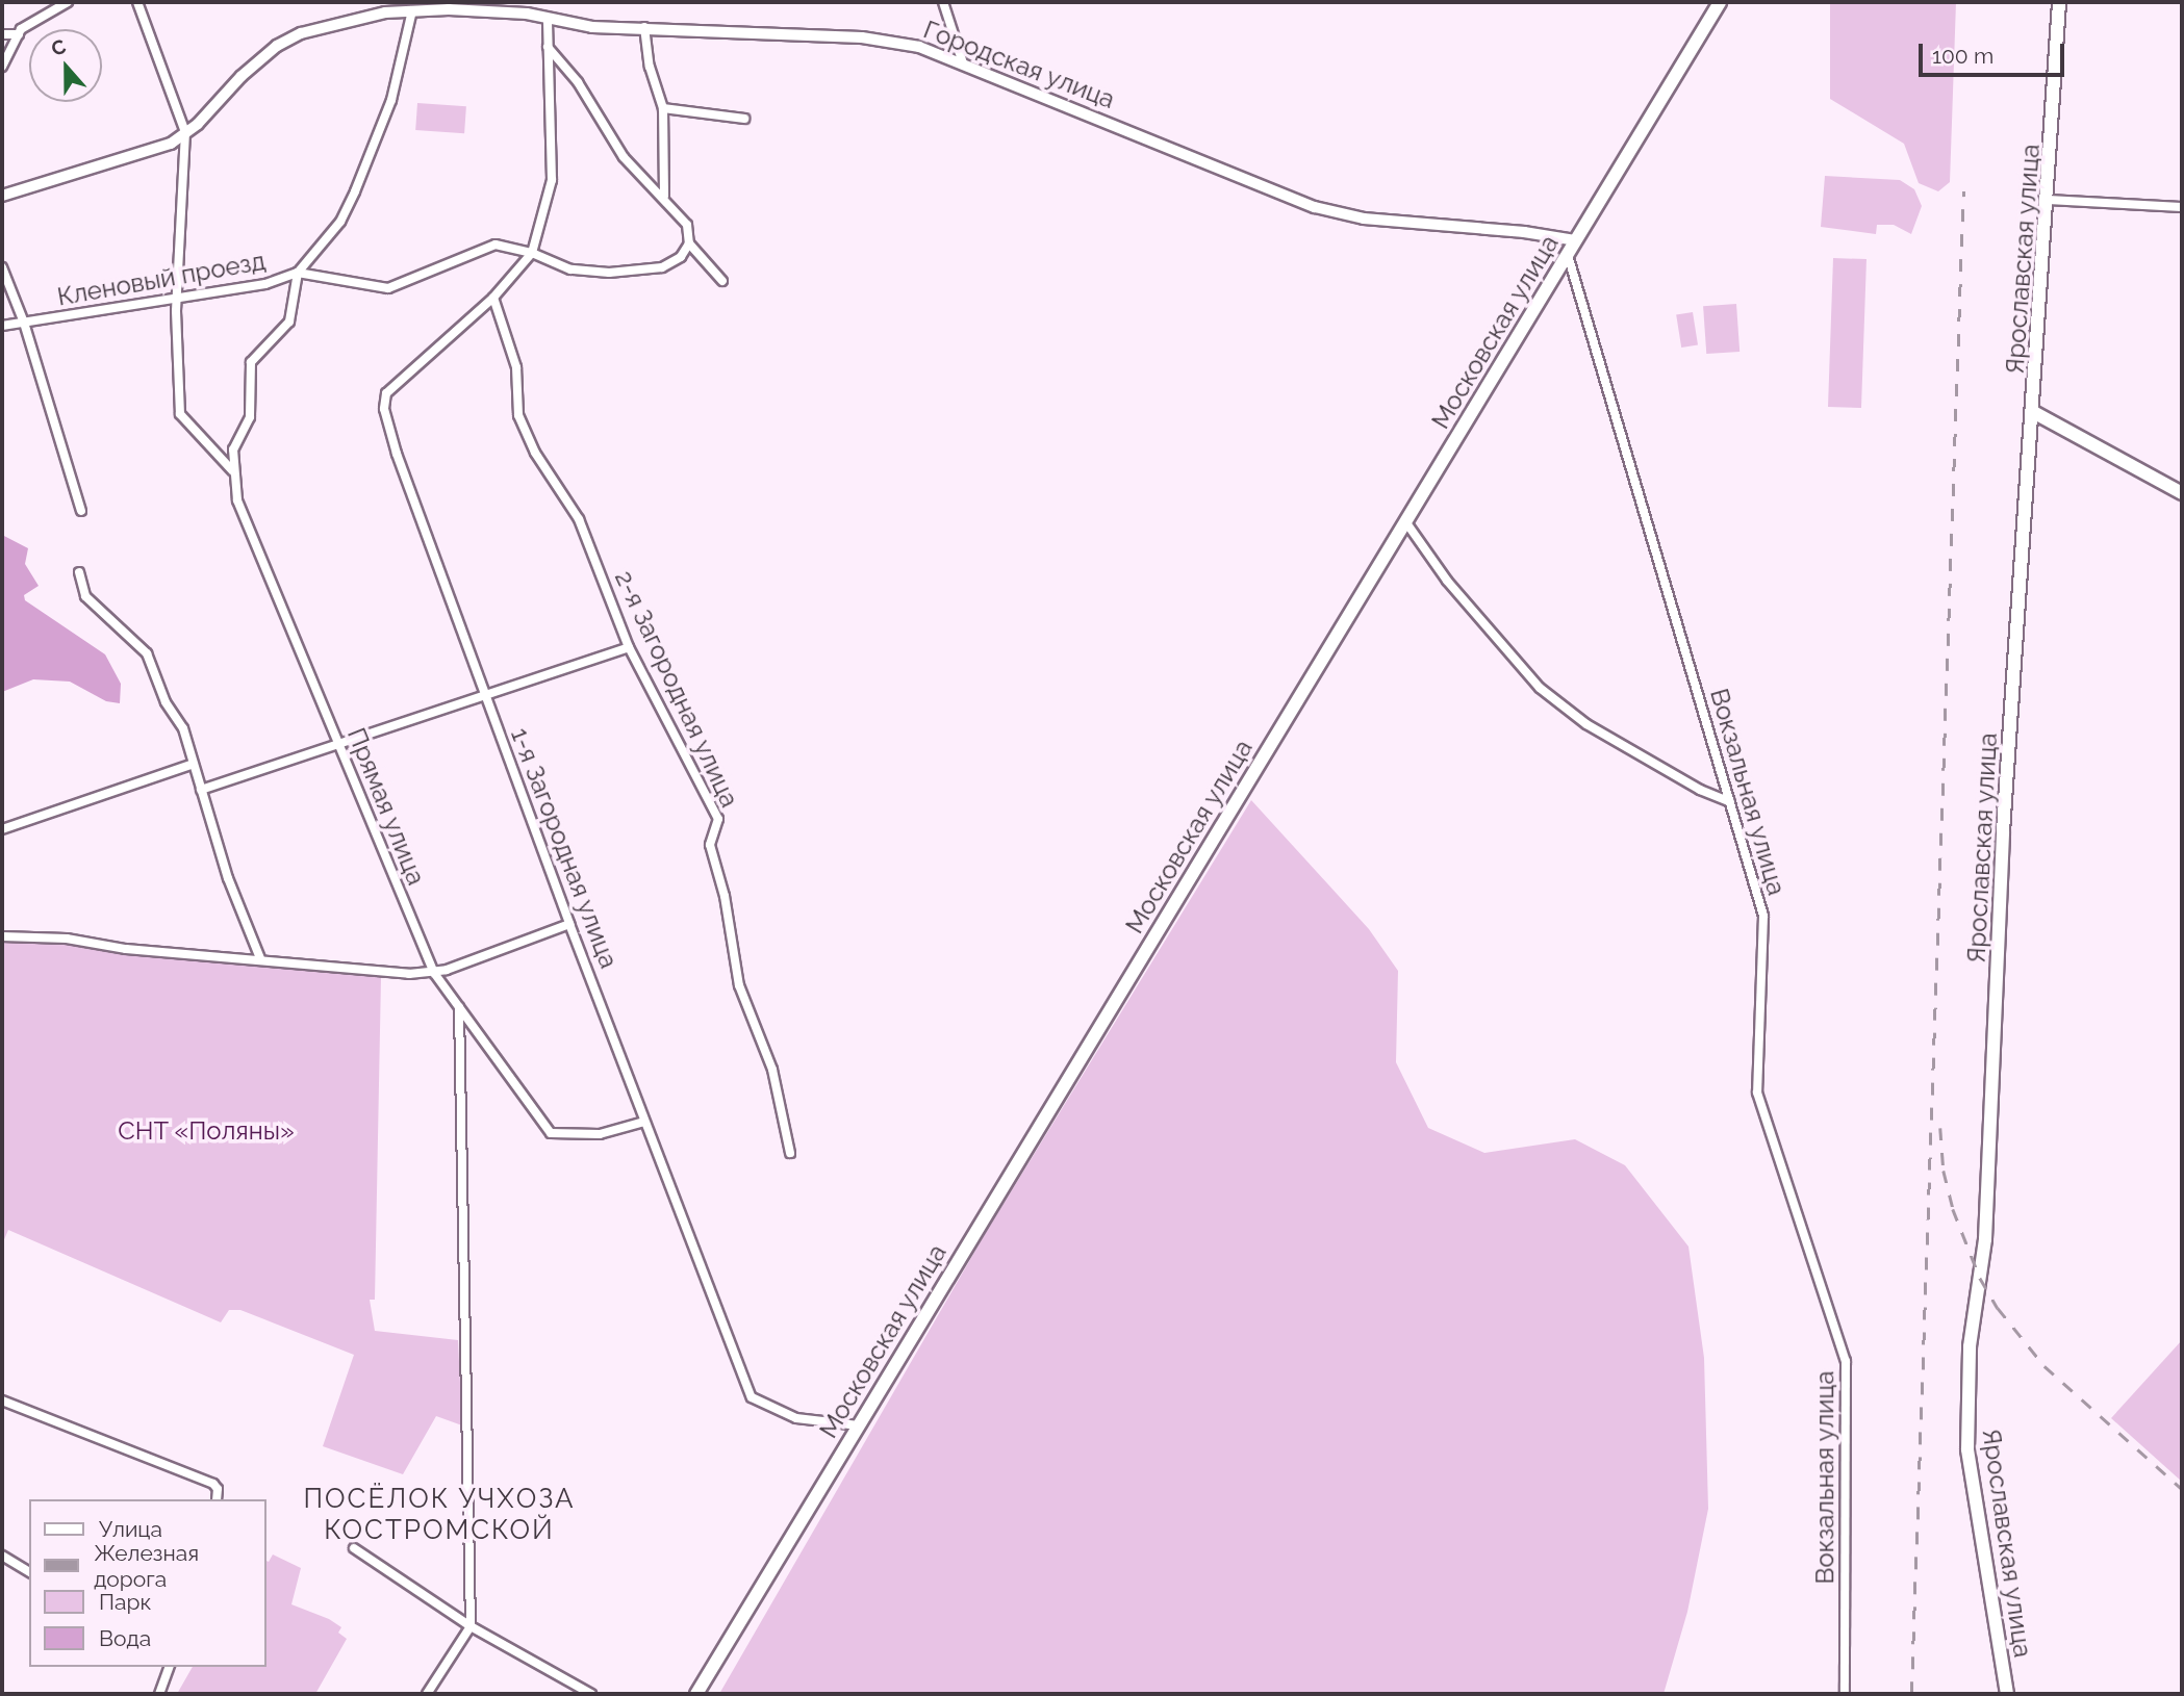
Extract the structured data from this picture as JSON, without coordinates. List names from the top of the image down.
{
  "streets": {
    "main road": ["Ярославская улица", "Московская улица"],
    "street": [
      "Городская улица",
      "Кленовый проезд",
      "2-я Загородная улица",
      "Вокзальная улица",
      "Прямая улица",
      "1-я Загородная улица"
    ]
  },
  "crossings": [
    ["Городская улица", "Кленовый проезд"],
    ["Городская улица", "Московская улица"],
    ["Московская улица", "Вокзальная улица"],
    ["Московская улица", "1-я Загородная улица"],
    ["2-я Загородная улица", "1-я Загородная улица"],
    ["Прямая улица", "1-я Загородная улица"]
  ],
  "districts": ["ПОСЁЛОК УЧХОЗА КОСТРОМСКОЙ"],
  "parks": ["СНТ «Поляны»"],
  "legend": [
    "Улица",
    "Железная дорога",
    "Парк",
    "Вода"
  ],
  "scale_bar": "100 m",
  "north": "top"
}
